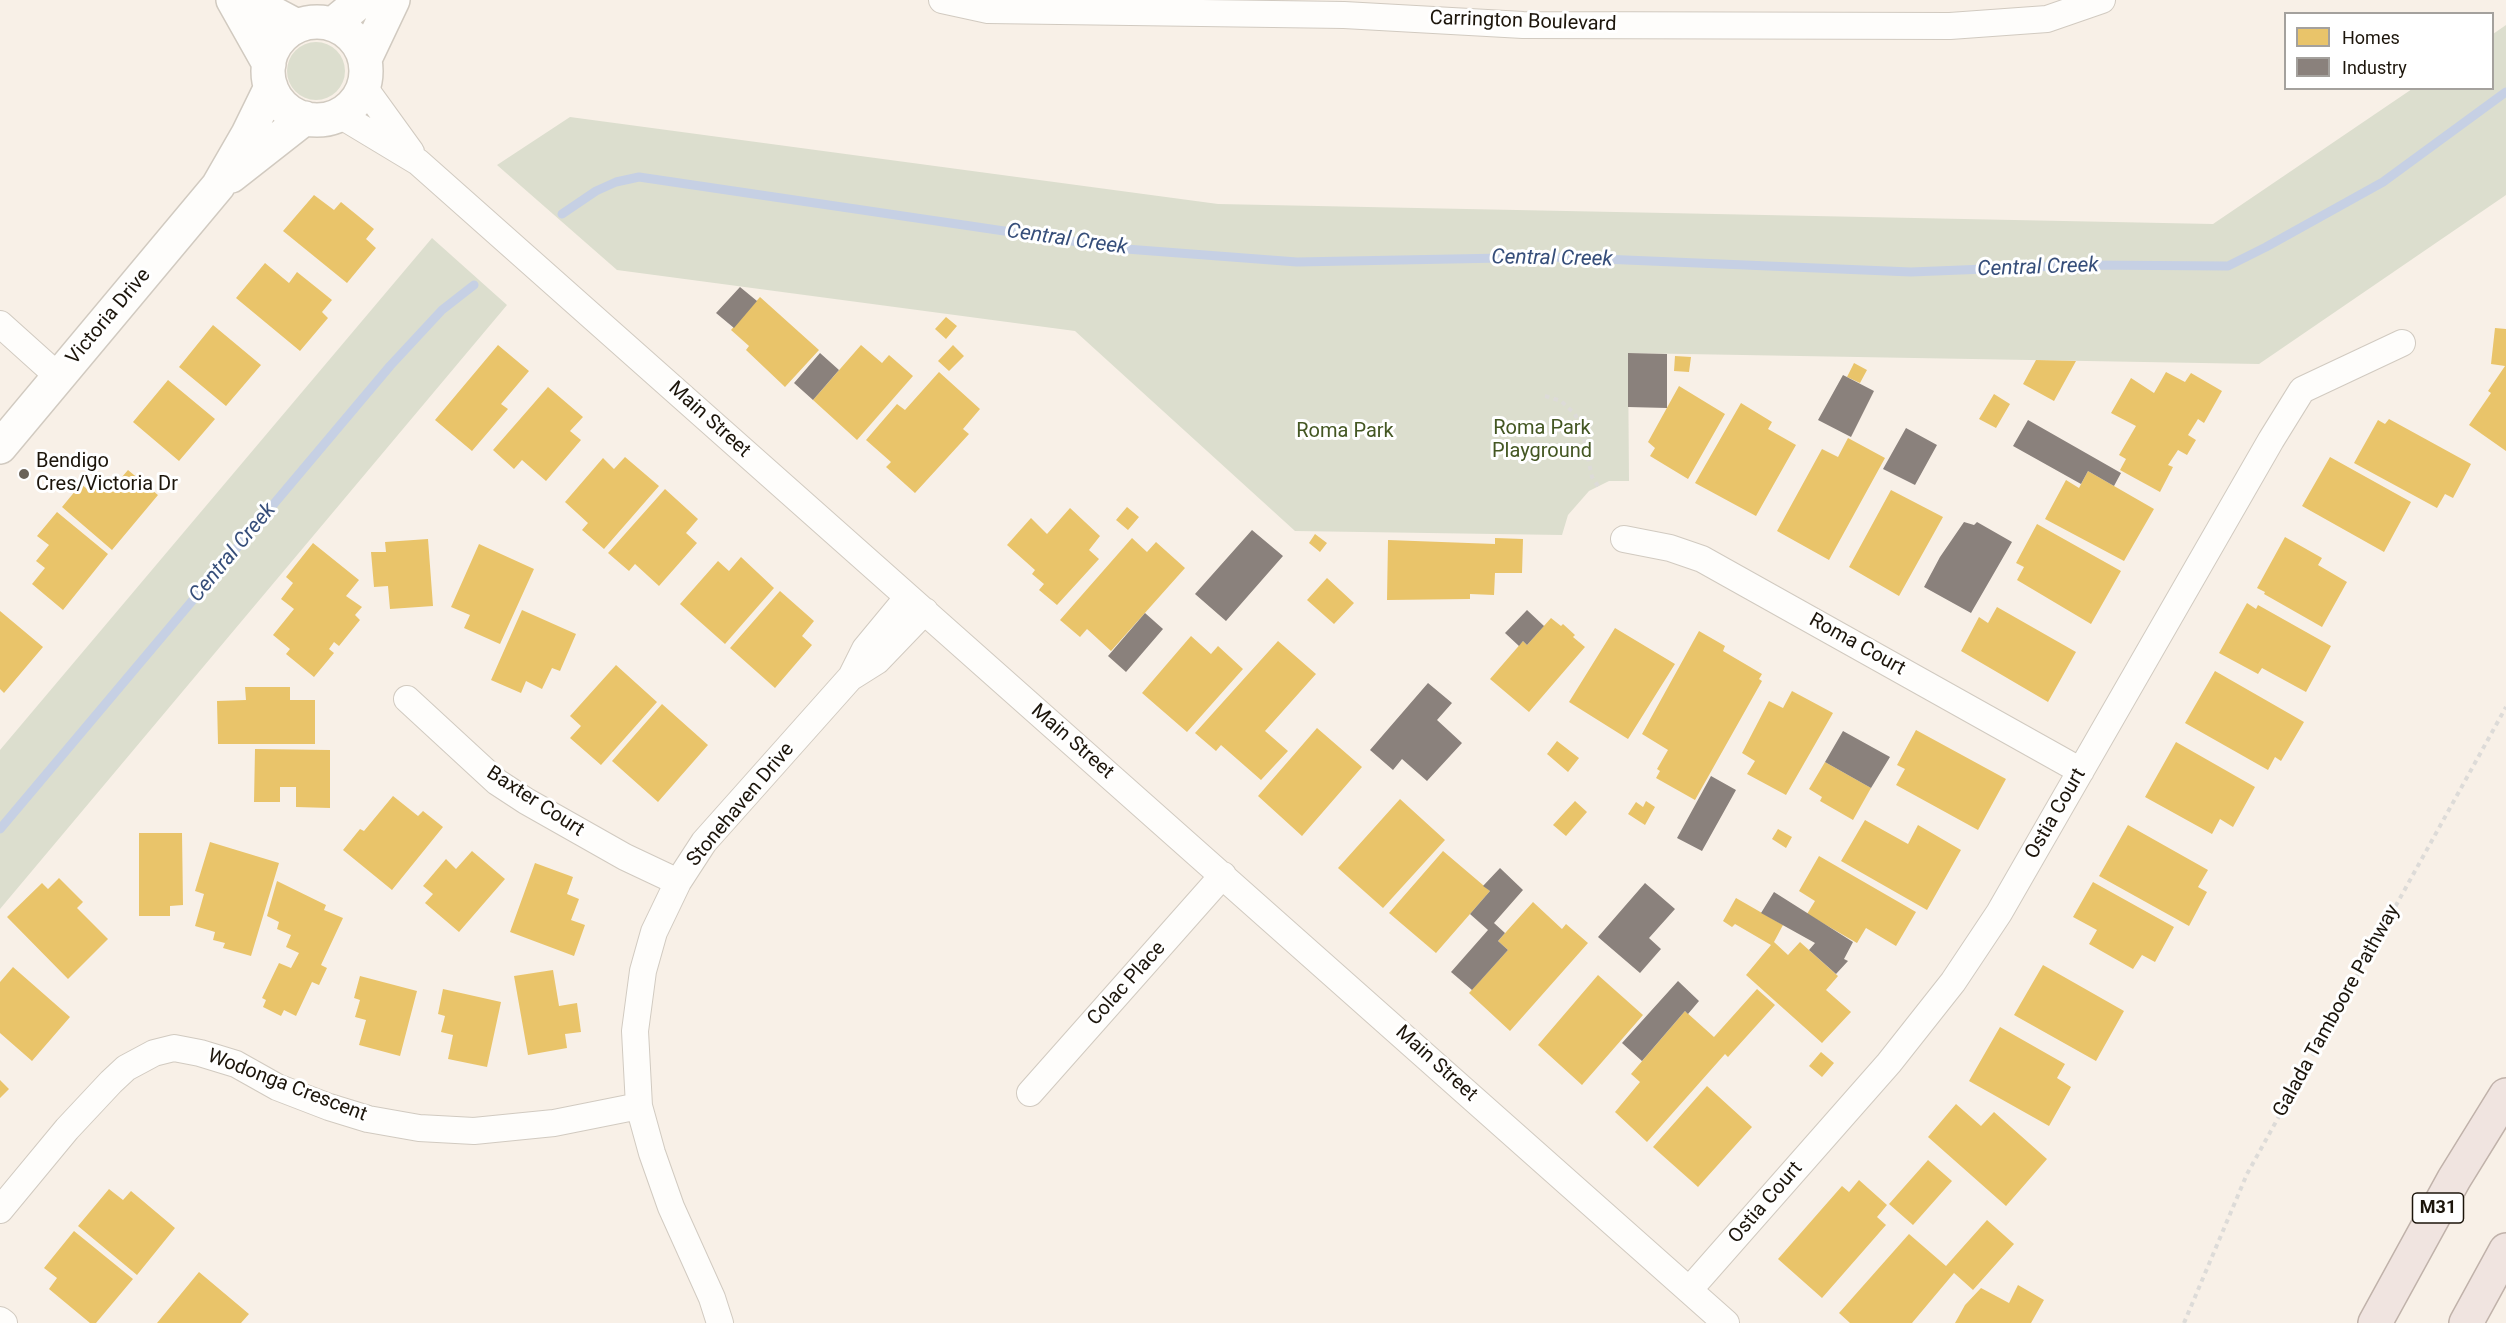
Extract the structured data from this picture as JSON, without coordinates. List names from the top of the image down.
{
  "streets": {
    "highway": ["M31"],
    "street": [
      "Carrington Boulevard",
      "Victoria Drive",
      "Main Street",
      "Roma Court",
      "Baxter Court",
      "Stonehaven Drive",
      "Ostia Court",
      "Colac Place",
      "Wodonga Crescent"
    ],
    "path": ["Galada Tamboore Pathway"]
  },
  "crossings": [
    ["Victoria Drive", "Main Street"],
    ["Main Street", "Stonehaven Drive"],
    ["Main Street", "Ostia Court"],
    ["Main Street", "Colac Place"],
    ["Roma Court", "Ostia Court"],
    ["Baxter Court", "Stonehaven Drive"],
    ["Stonehaven Drive", "Wodonga Crescent"]
  ],
  "water": ["Central Creek"],
  "parks": ["Roma Park Playground", "Roma Park"],
  "places": ["Bendigo Cres/Victoria Dr"],
  "legend": ["Homes", "Industry"]
}
